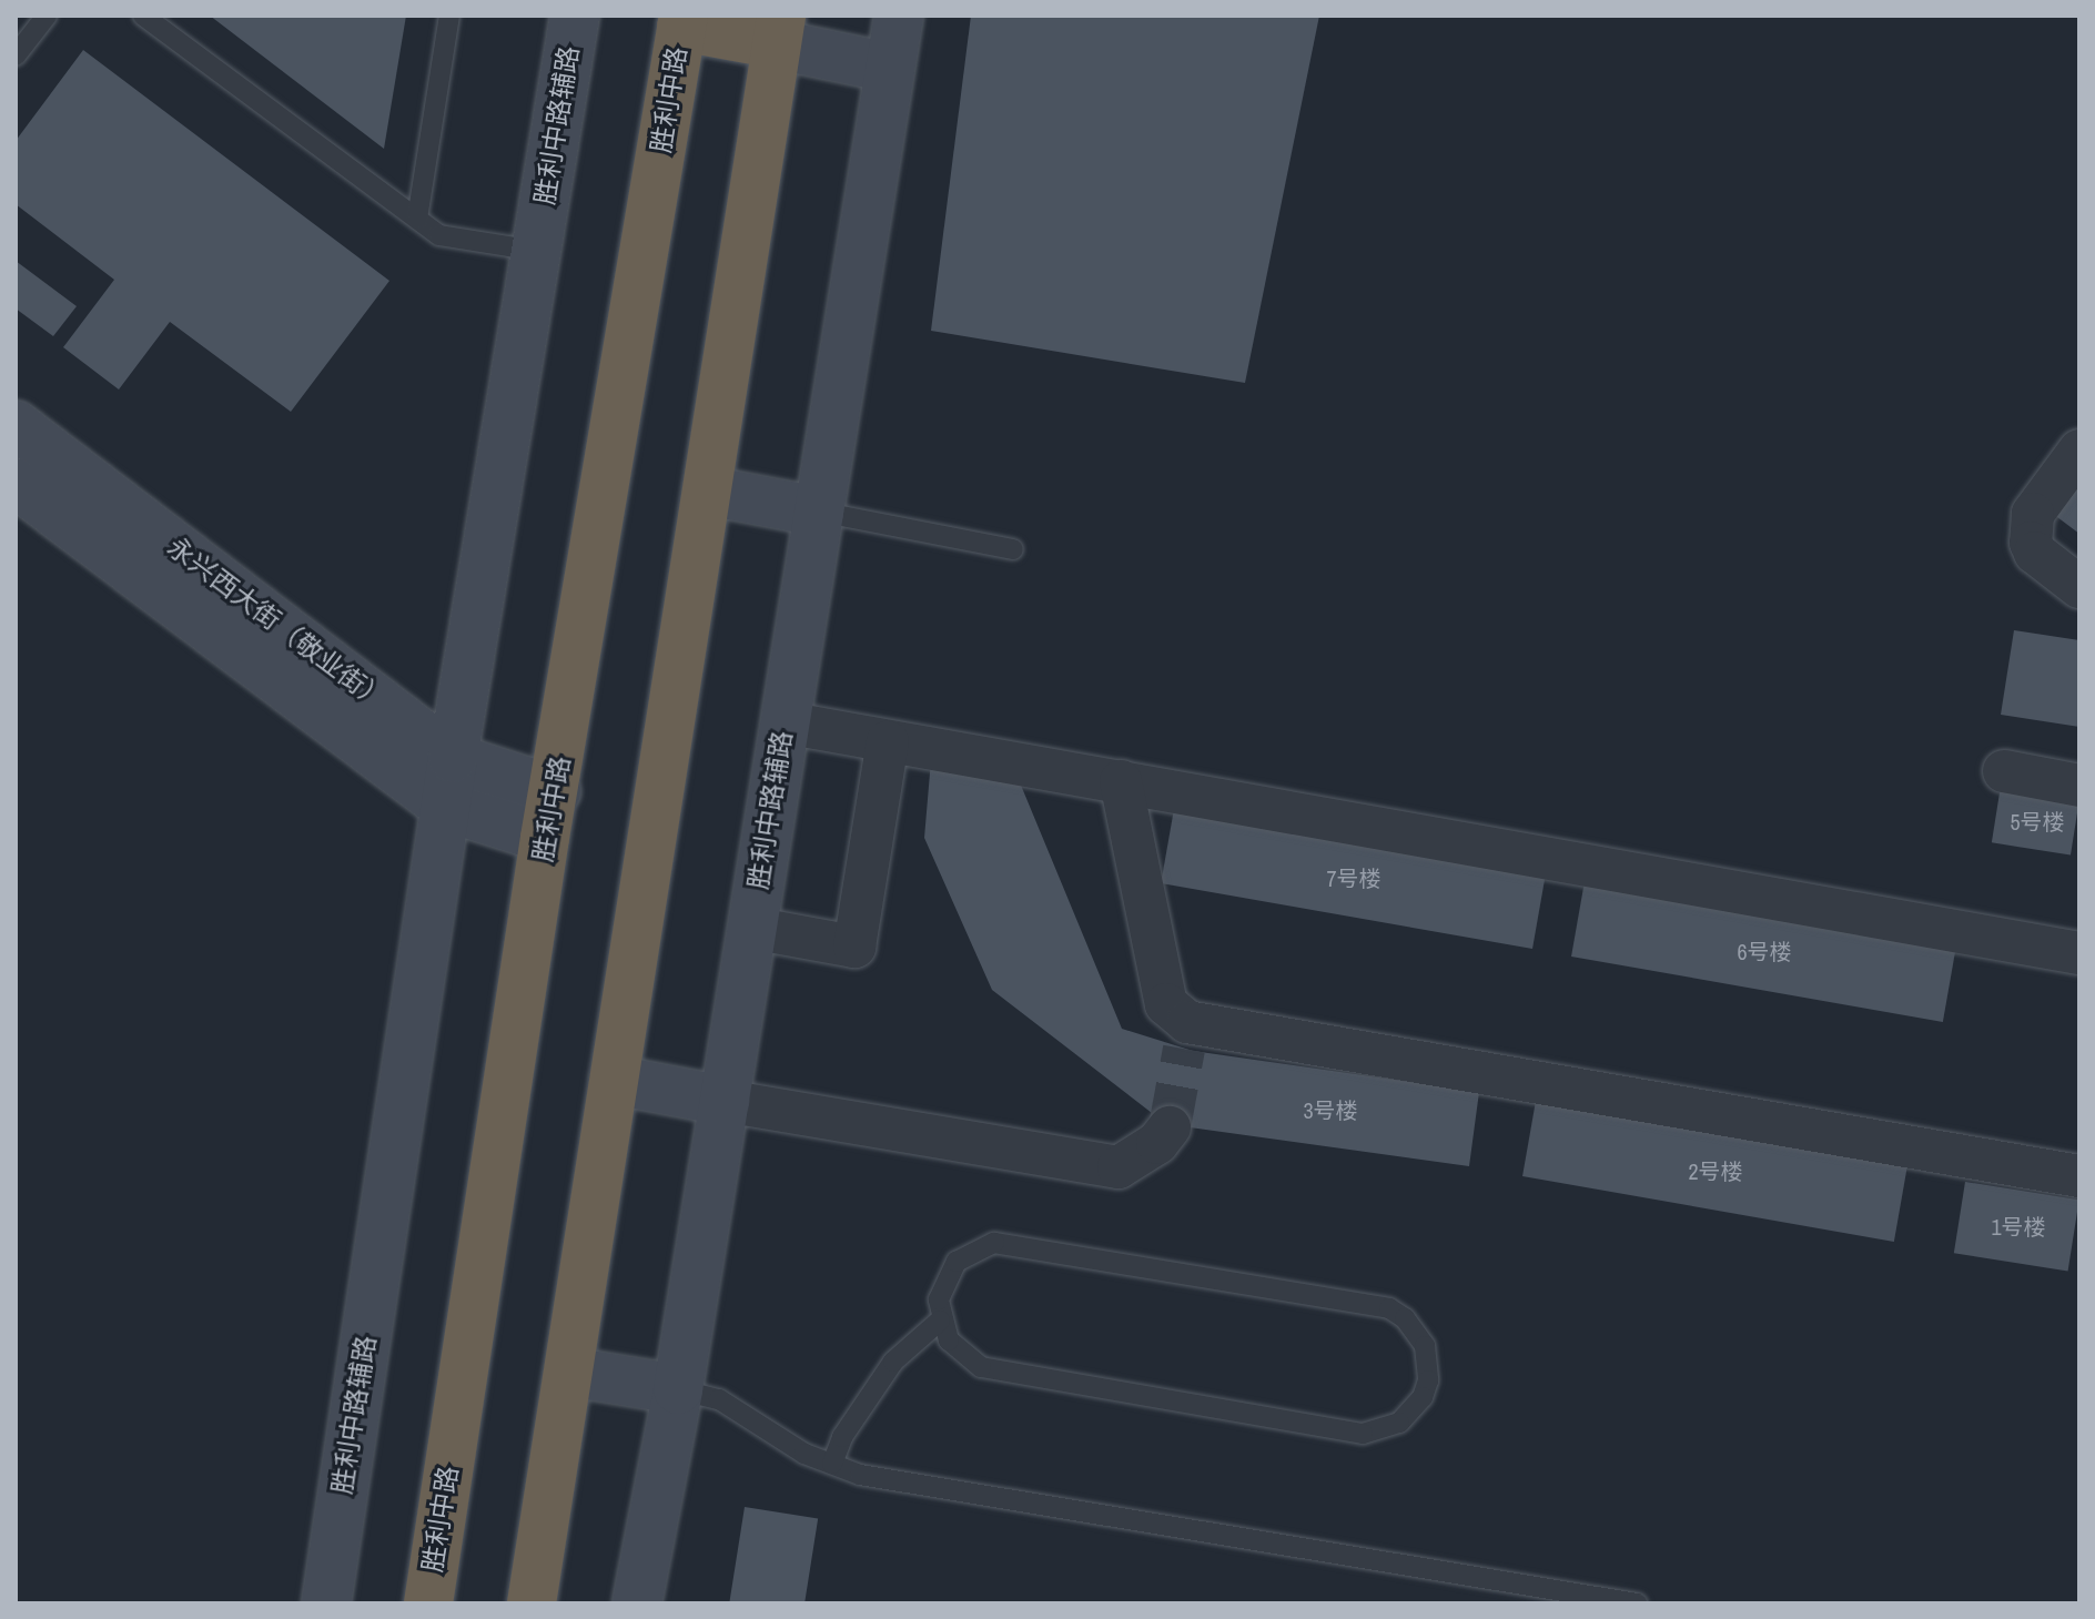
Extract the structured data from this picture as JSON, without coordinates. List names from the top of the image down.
{
  "streets": {
    "highway": ["胜利中路"],
    "main road": ["胜利中路辅路", "永兴西大街（敬业街）"]
  },
  "crossings": [
    ["胜利中路", "永兴西大街（敬业街）"],
    ["胜利中路辅路", "永兴西大街（敬业街）"]
  ],
  "house_numbers": [
    "5号楼",
    "7号楼",
    "6号楼",
    "3号楼",
    "2号楼",
    "1号楼"
  ]
}
